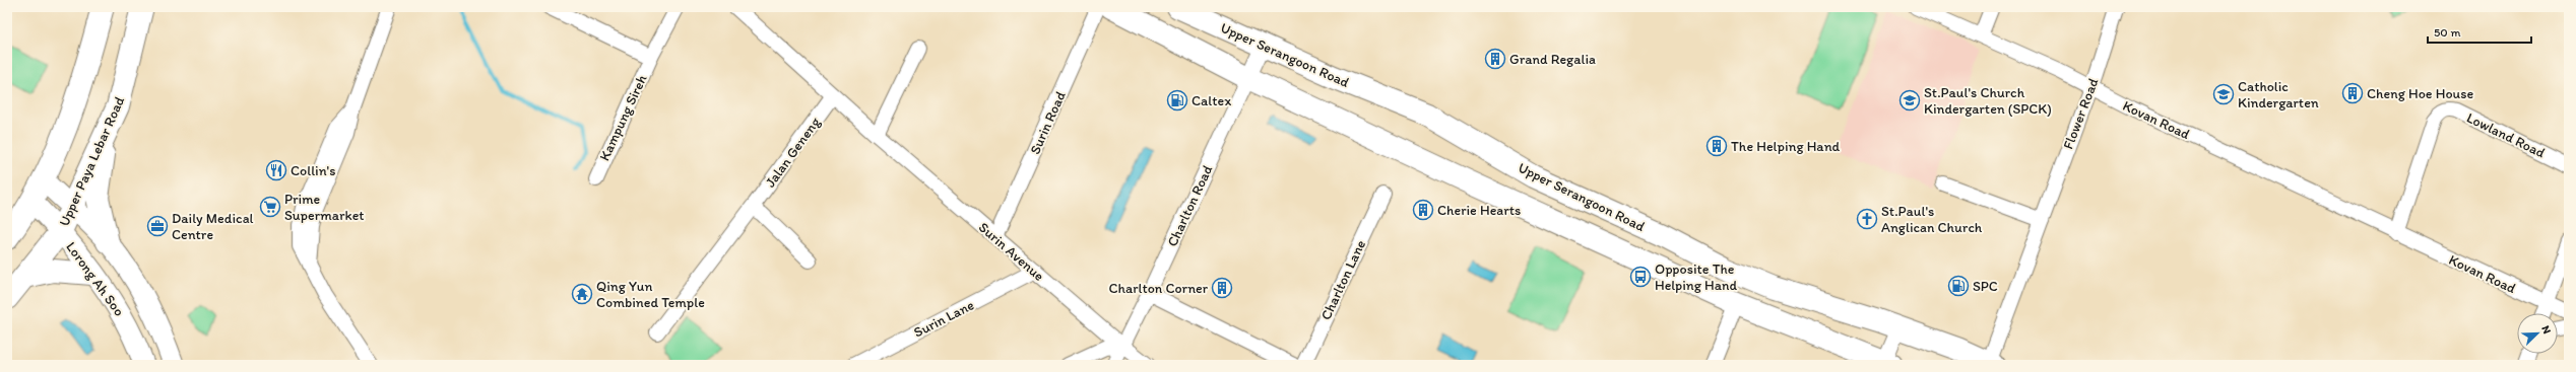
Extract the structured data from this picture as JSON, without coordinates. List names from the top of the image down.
{
  "streets": {
    "main road": ["Upper Serangoon Road", "Upper Paya Lebar Road", "Lorong Ah Soo"],
    "street": [
      "Flower Road",
      "Kampung Sireh",
      "Kovan Road",
      "Surin Road",
      "Lowland Road",
      "Jalan Geneng",
      "Charlton Road",
      "Surin Avenue",
      "Charlton Lane",
      "Surin Lane"
    ]
  },
  "crossings": [
    ["Upper Serangoon Road", "Flower Road"],
    ["Upper Serangoon Road", "Charlton Road"],
    ["Flower Road", "Kovan Road"],
    ["Kovan Road", "Lowland Road"],
    ["Surin Road", "Surin Avenue"],
    ["Jalan Geneng", "Surin Avenue"],
    ["Upper Paya Lebar Road", "Lorong Ah Soo"],
    ["Charlton Road", "Surin Avenue"],
    ["Surin Avenue", "Surin Lane"]
  ],
  "places": {
    "building": [
      "Grand Regalia",
      "Cheng Hoe House",
      "The Helping Hand",
      "Cherie Hearts",
      "Charlton Corner"
    ],
    "school or university": ["Catholic Kindergarten", "St.Paul's Church Kindergarten (SPCK)"],
    "fuel station": ["Caltex", "SPC"],
    "restaurant": ["Collin's"],
    "supermarket": ["Prime Supermarket"],
    "church": ["St.Paul's Anglican Church"],
    "office": ["Daily Medical Centre"],
    "bus stop": ["Opposite The Helping Hand"],
    "temple": ["Qing Yun Combined Temple"]
  },
  "scale_bar": "50 m",
  "north": "top right"
}
